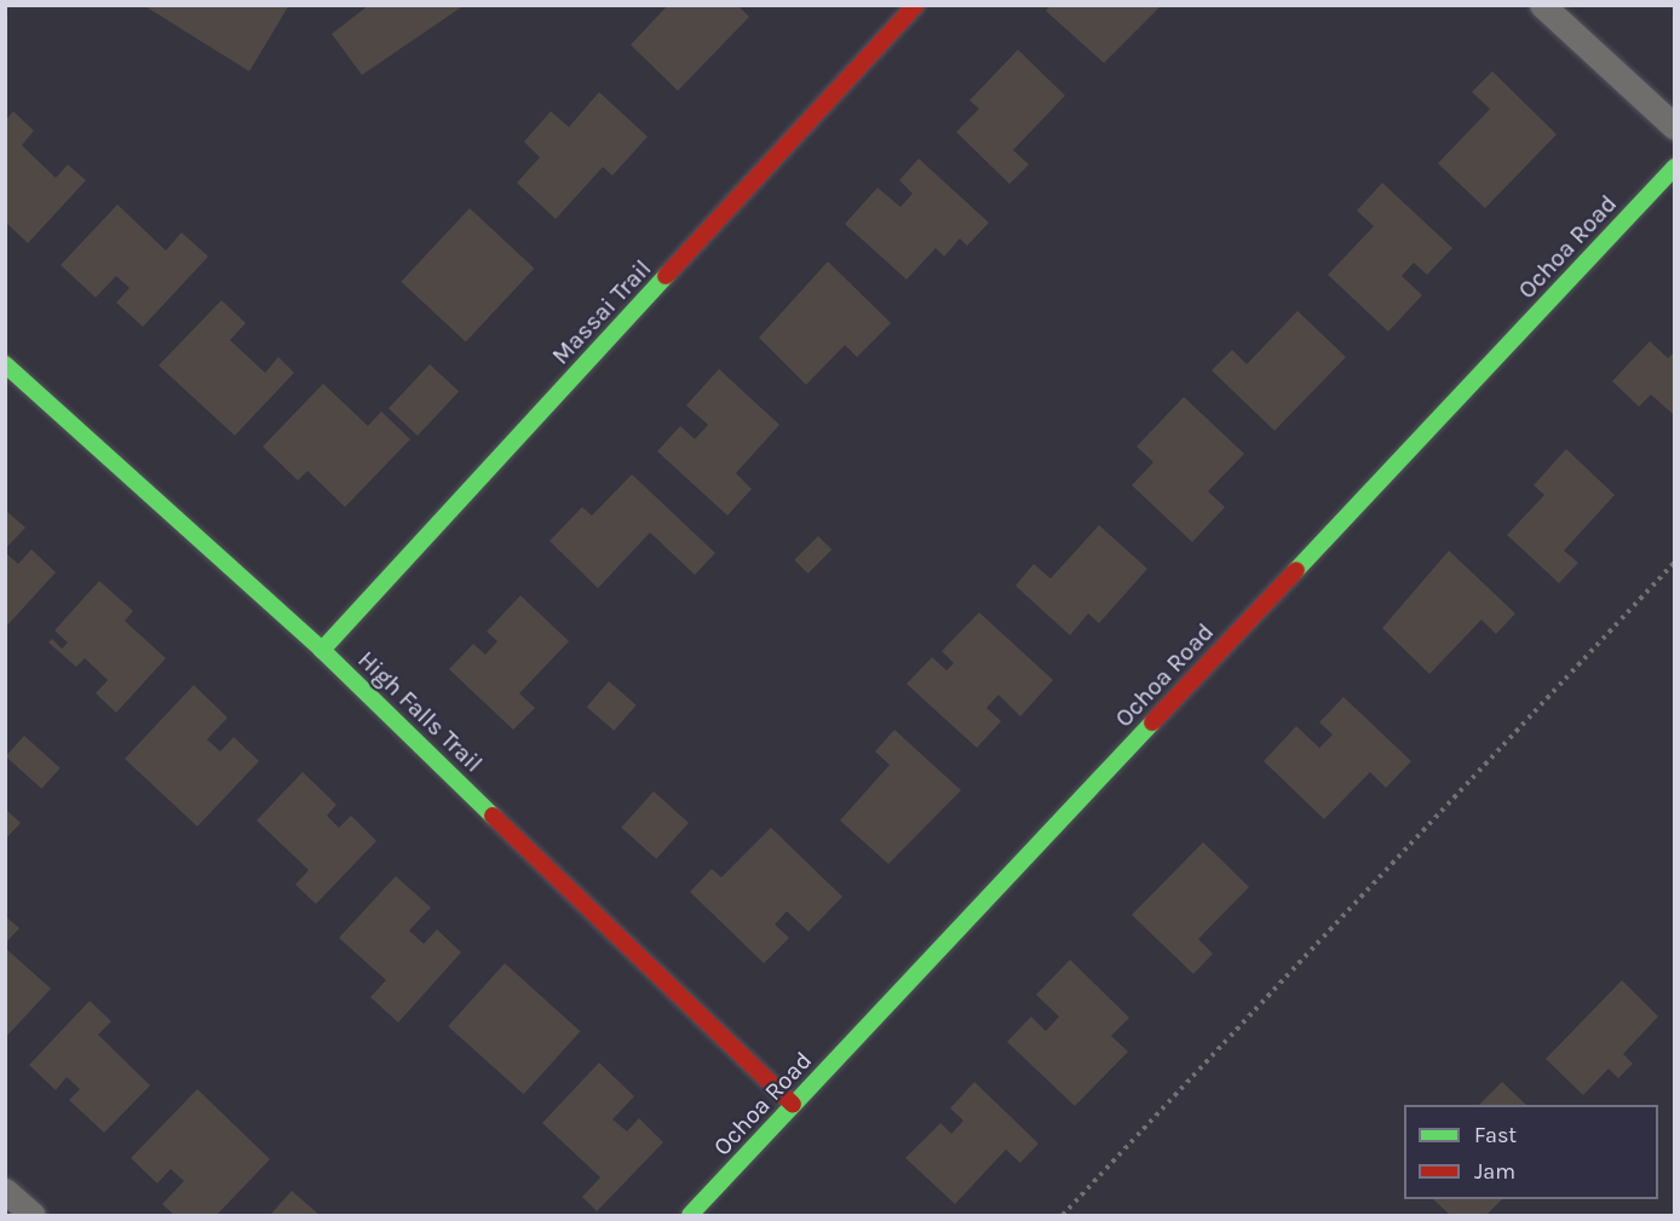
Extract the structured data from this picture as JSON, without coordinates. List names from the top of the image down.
{
  "streets": {
    "street": ["Ochoa Road", "Massai Trail", "High Falls Trail"]
  },
  "crossings": [
    ["Ochoa Road", "High Falls Trail"],
    ["Massai Trail", "High Falls Trail"]
  ],
  "legend": ["Fast", "Jam"]
}
